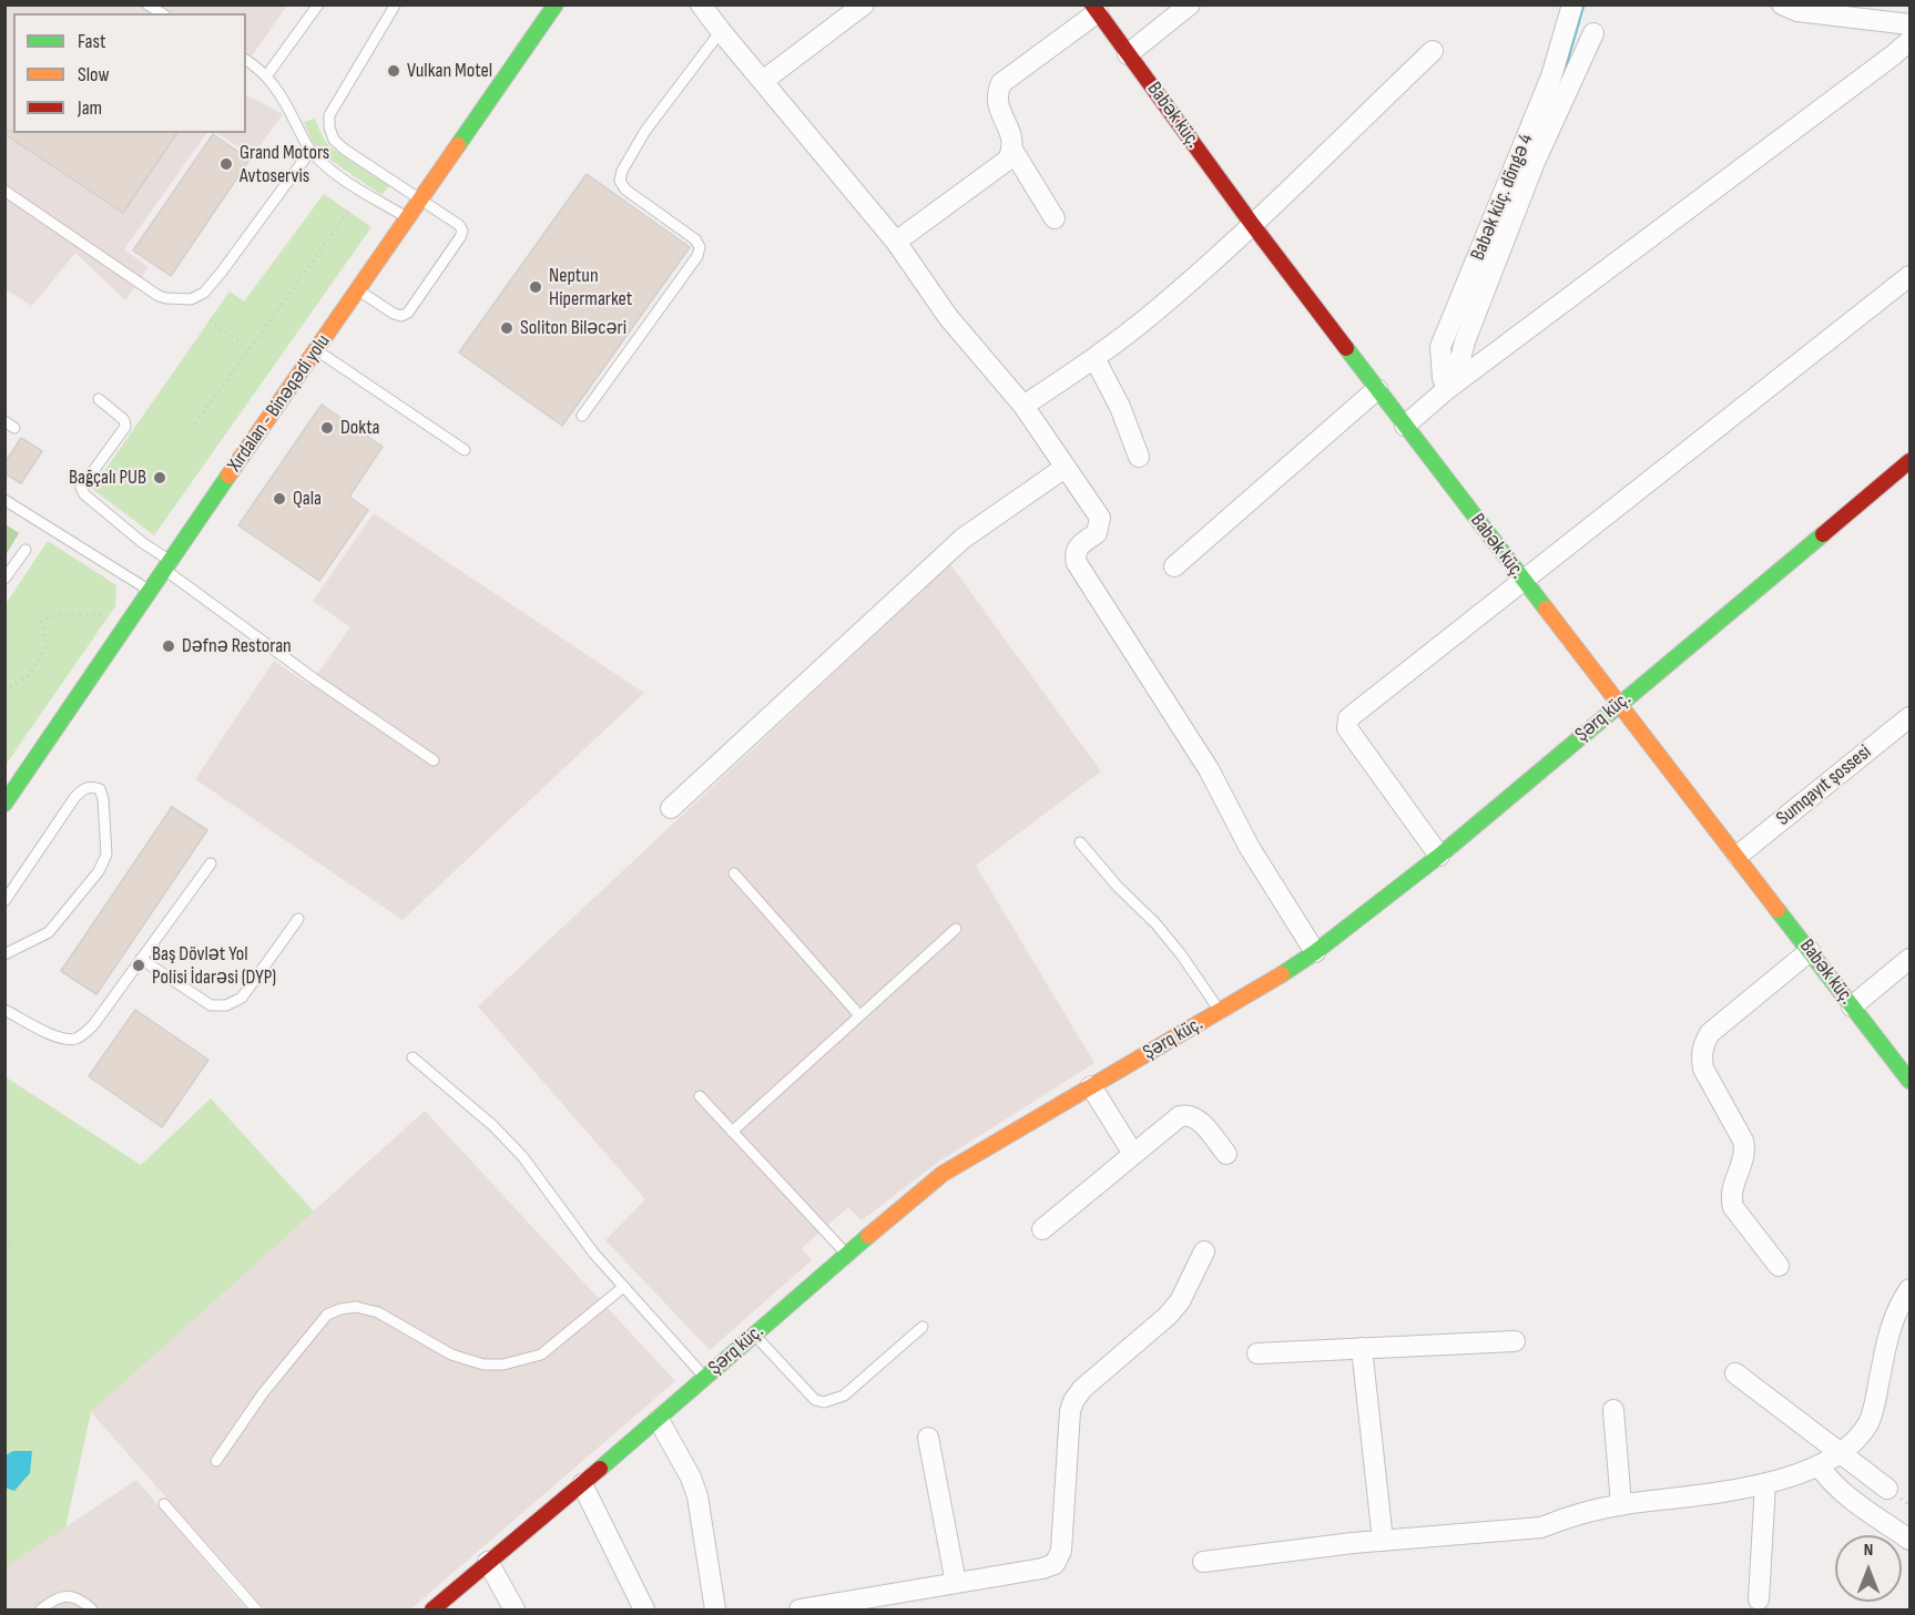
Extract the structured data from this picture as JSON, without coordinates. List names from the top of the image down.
{
  "streets": {
    "main road": ["Babək küç.", "Xırdalan - Binəqədi yolu", "Şərq küç."],
    "street": ["Babək küç. döngə 4", "Sumqayıt şossesi"]
  },
  "crossings": [
    ["Babək küç.", "Şərq küç."],
    ["Babək küç.", "Sumqayıt şossesi"]
  ],
  "places": [
    "Vulkan Motel",
    "Grand Motors Avtoservis",
    "Neptun Hipermarket",
    "Soliton Biləcəri",
    "Dokta",
    "Bağçalı PUB",
    "Qala",
    "Dəfnə Restoran",
    "Baş Dövlət Yol Polisi İdarəsi (DYP)"
  ],
  "legend": ["Fast", "Slow", "Jam"],
  "north": "top"
}
